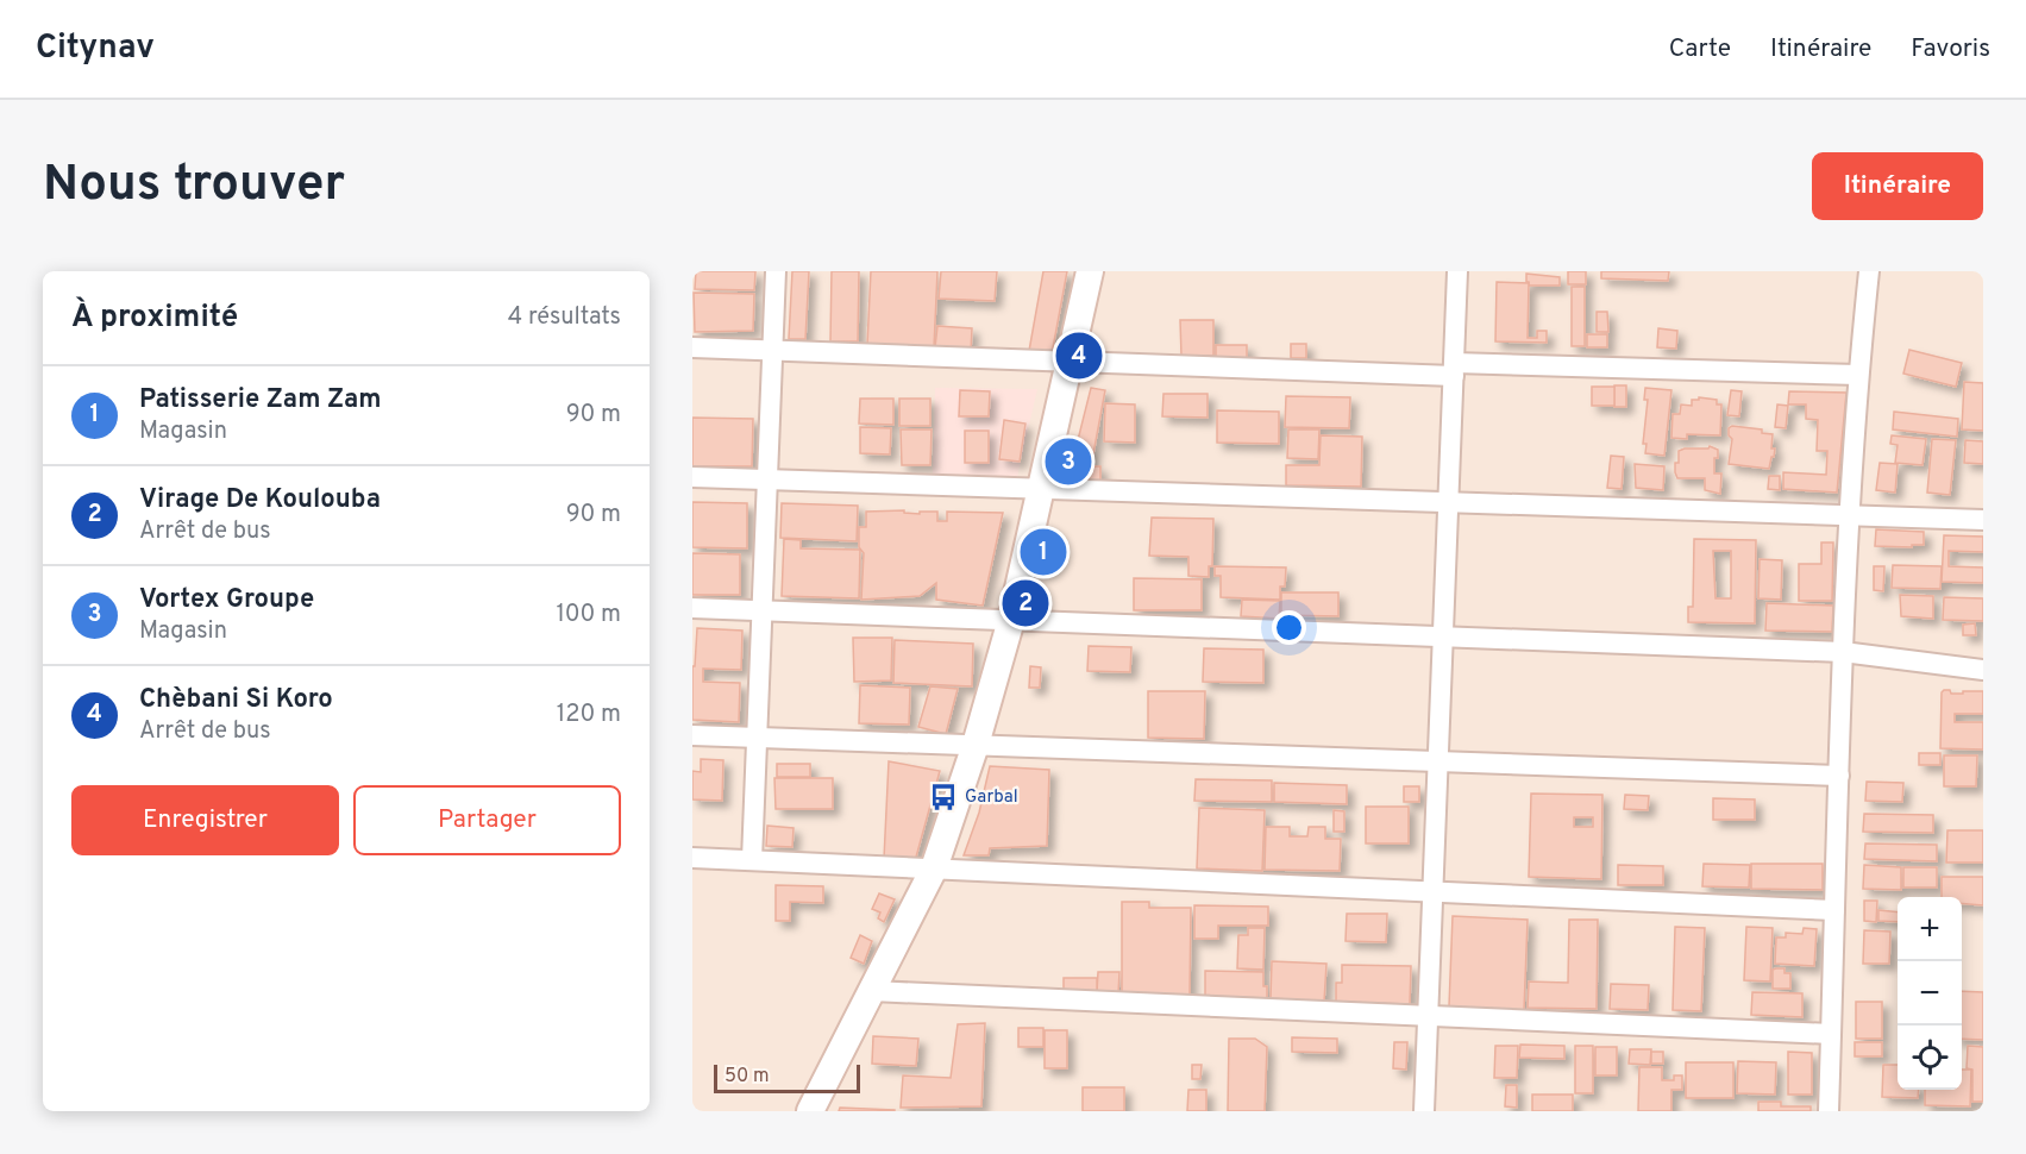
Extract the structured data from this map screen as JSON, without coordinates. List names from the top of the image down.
{
  "places": {
    "bus stop": ["Garbal"]
  },
  "scale_bar": "50 m",
  "page": {
    "header": "Citynav",
    "nav": ["Carte", "Itinéraire", "Favoris"],
    "buttons": [
      "Itinéraire",
      ["Enregistrer", "Partager"]
    ],
    "title": "Nous trouver",
    "heading": ["À proximité", "4 résultats"],
    "pins": [
      "4",
      "3",
      "1",
      "2"
    ],
    "list": [
      {
        "mark": "1",
        "name": "Patisserie Zam Zam",
        "note": "Magasin",
        "value": "90 m"
      },
      {
        "mark": "2",
        "name": "Virage De Koulouba",
        "note": "Arrêt de bus",
        "value": "90 m"
      },
      {
        "mark": "3",
        "name": "Vortex Groupe",
        "note": "Magasin",
        "value": "100 m"
      },
      {
        "mark": "4",
        "name": "Chèbani Si Koro",
        "note": "Arrêt de bus",
        "value": "120 m"
      }
    ],
    "map_buttons": ["+", "−"],
    "scale": "50 m"
  }
}
